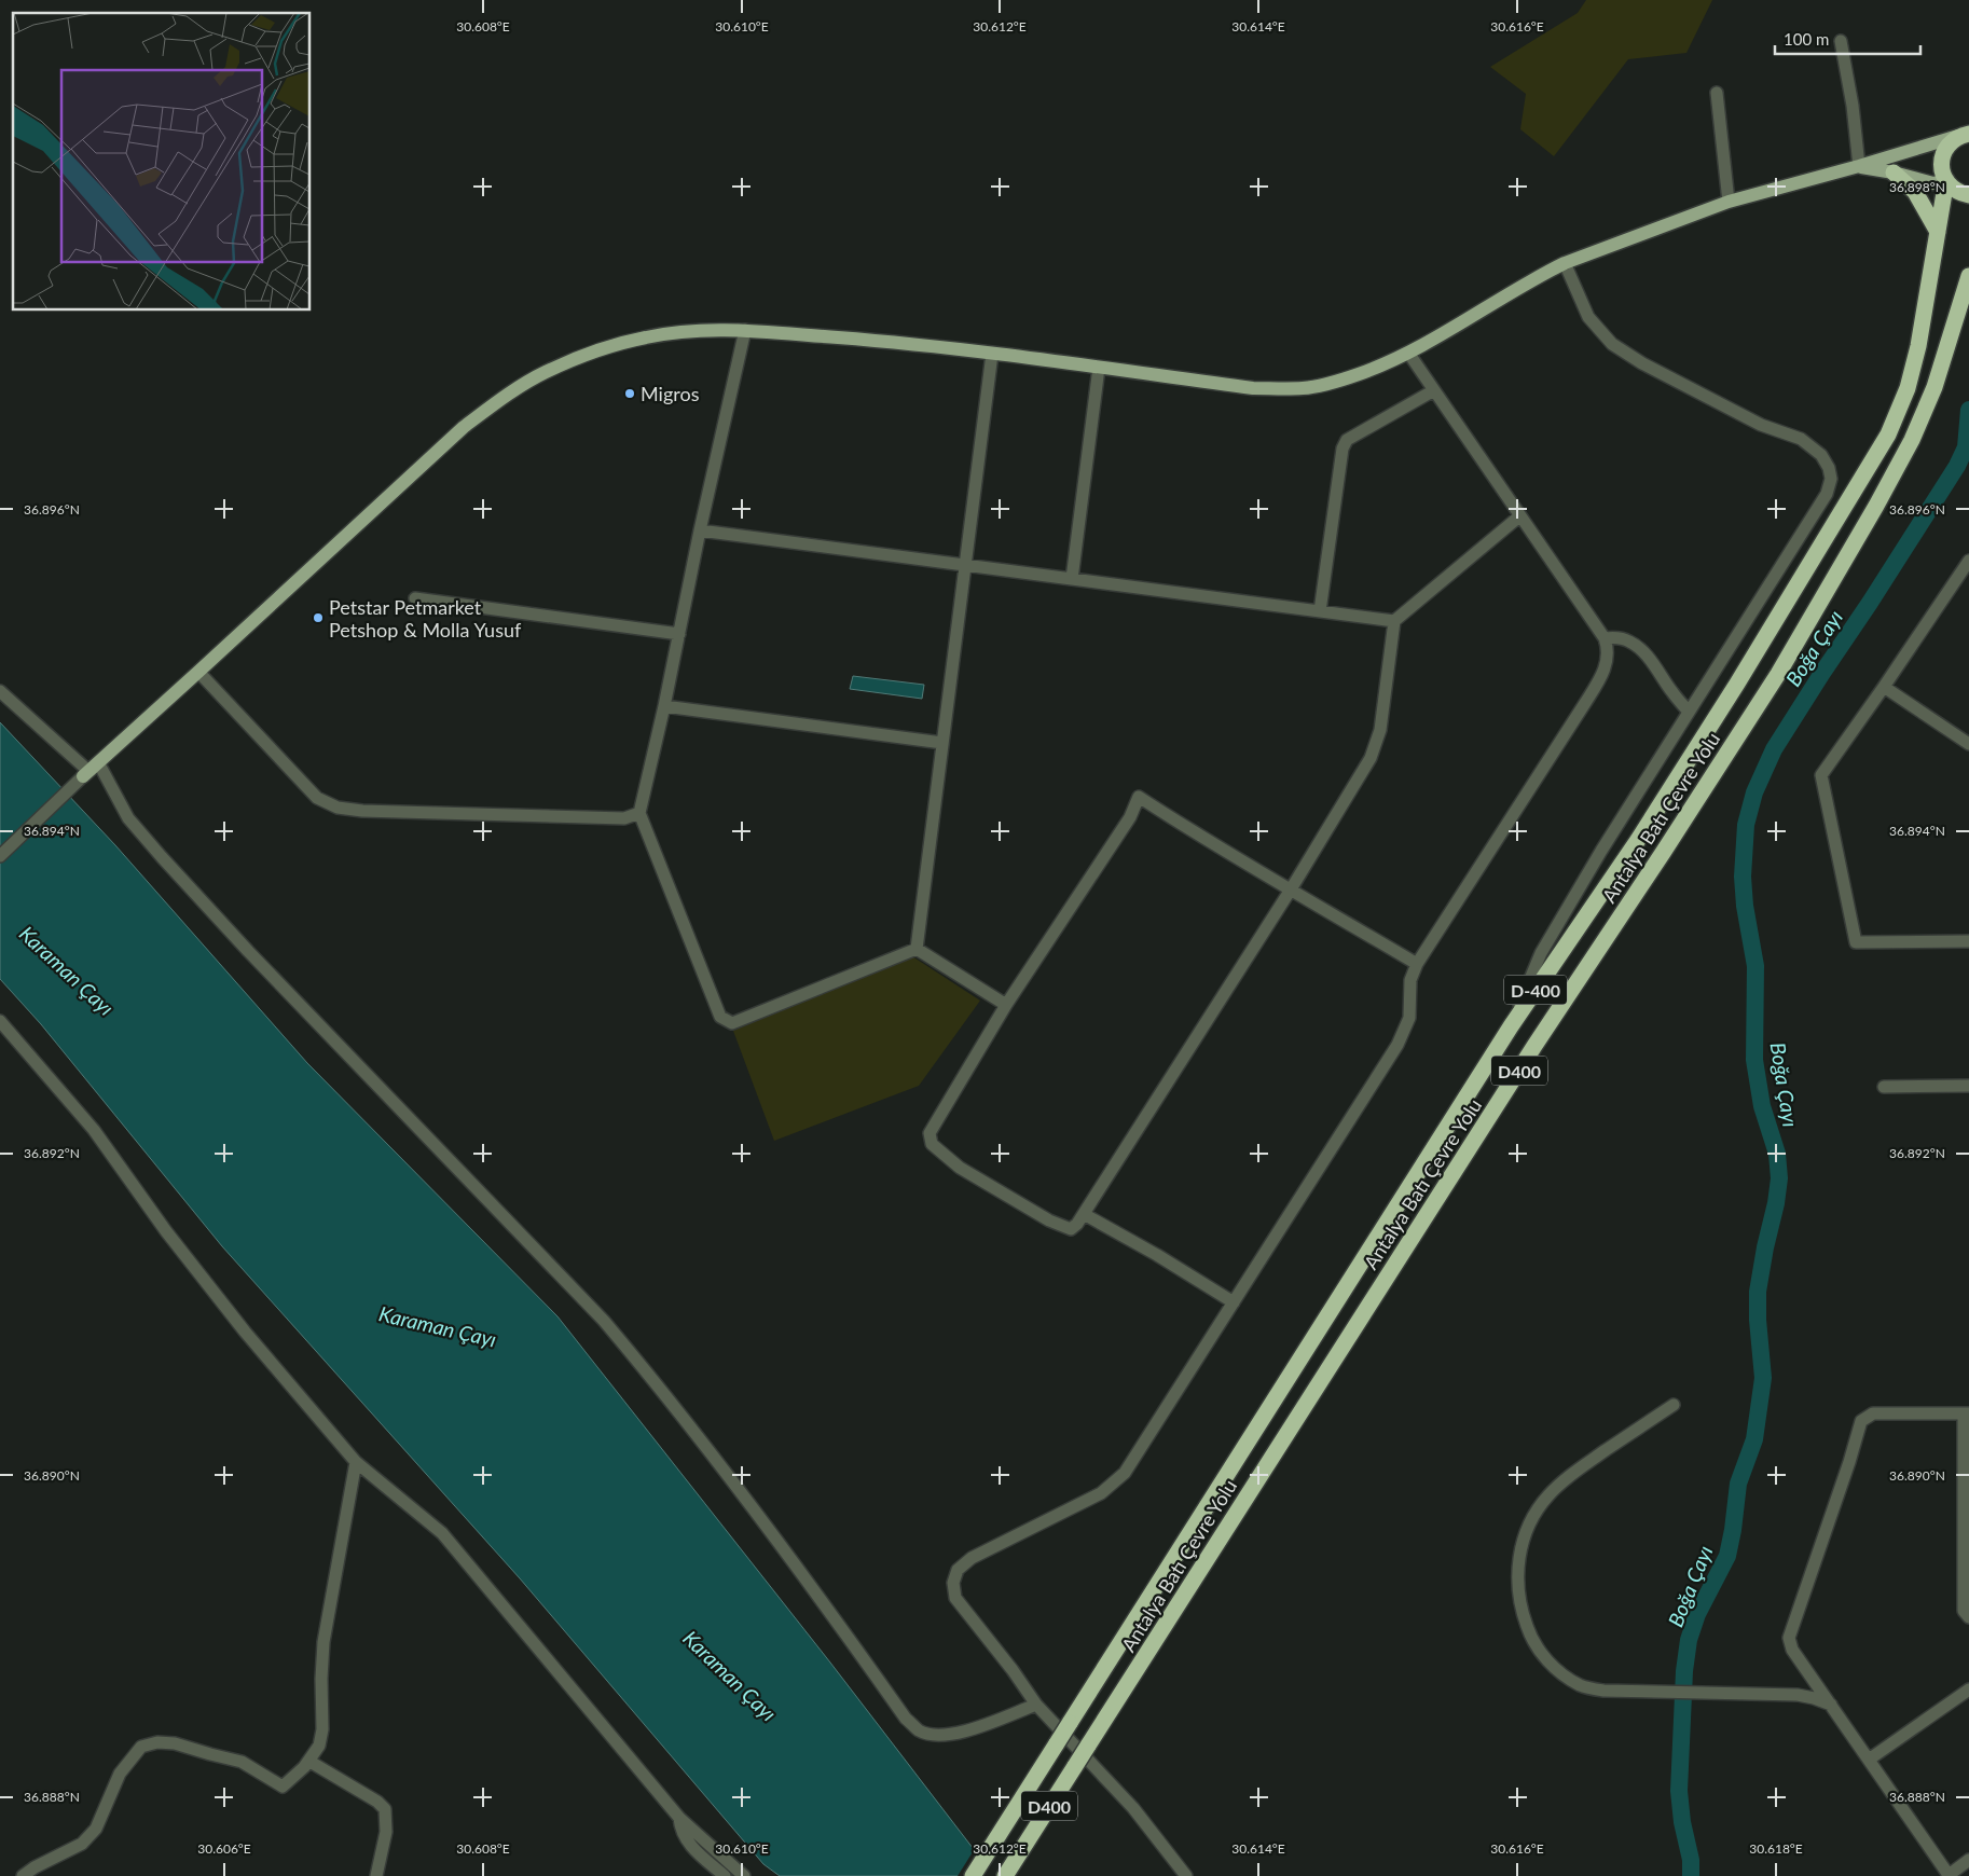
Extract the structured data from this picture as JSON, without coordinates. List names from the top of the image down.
{
  "streets": {
    "highway": ["Antalya Batı Çevre Yolu", "D-400", "D400"]
  },
  "crossings": [
    ["D-400", "D400"]
  ],
  "water": ["Boğa Çayı", "Karaman Çayı"],
  "places": ["Migros", "Petstar Petmarket Petshop & Molla Yusuf"],
  "scale_bar": "100 m",
  "coordinates": [
    "30.608°E",
    "30.610°E",
    "30.612°E",
    "30.614°E",
    "30.616°E",
    "36.898°N",
    "36.896°N",
    "36.894°N",
    "36.892°N",
    "36.890°N",
    "36.888°N",
    "30.606°E",
    "30.618°E"
  ]
}
